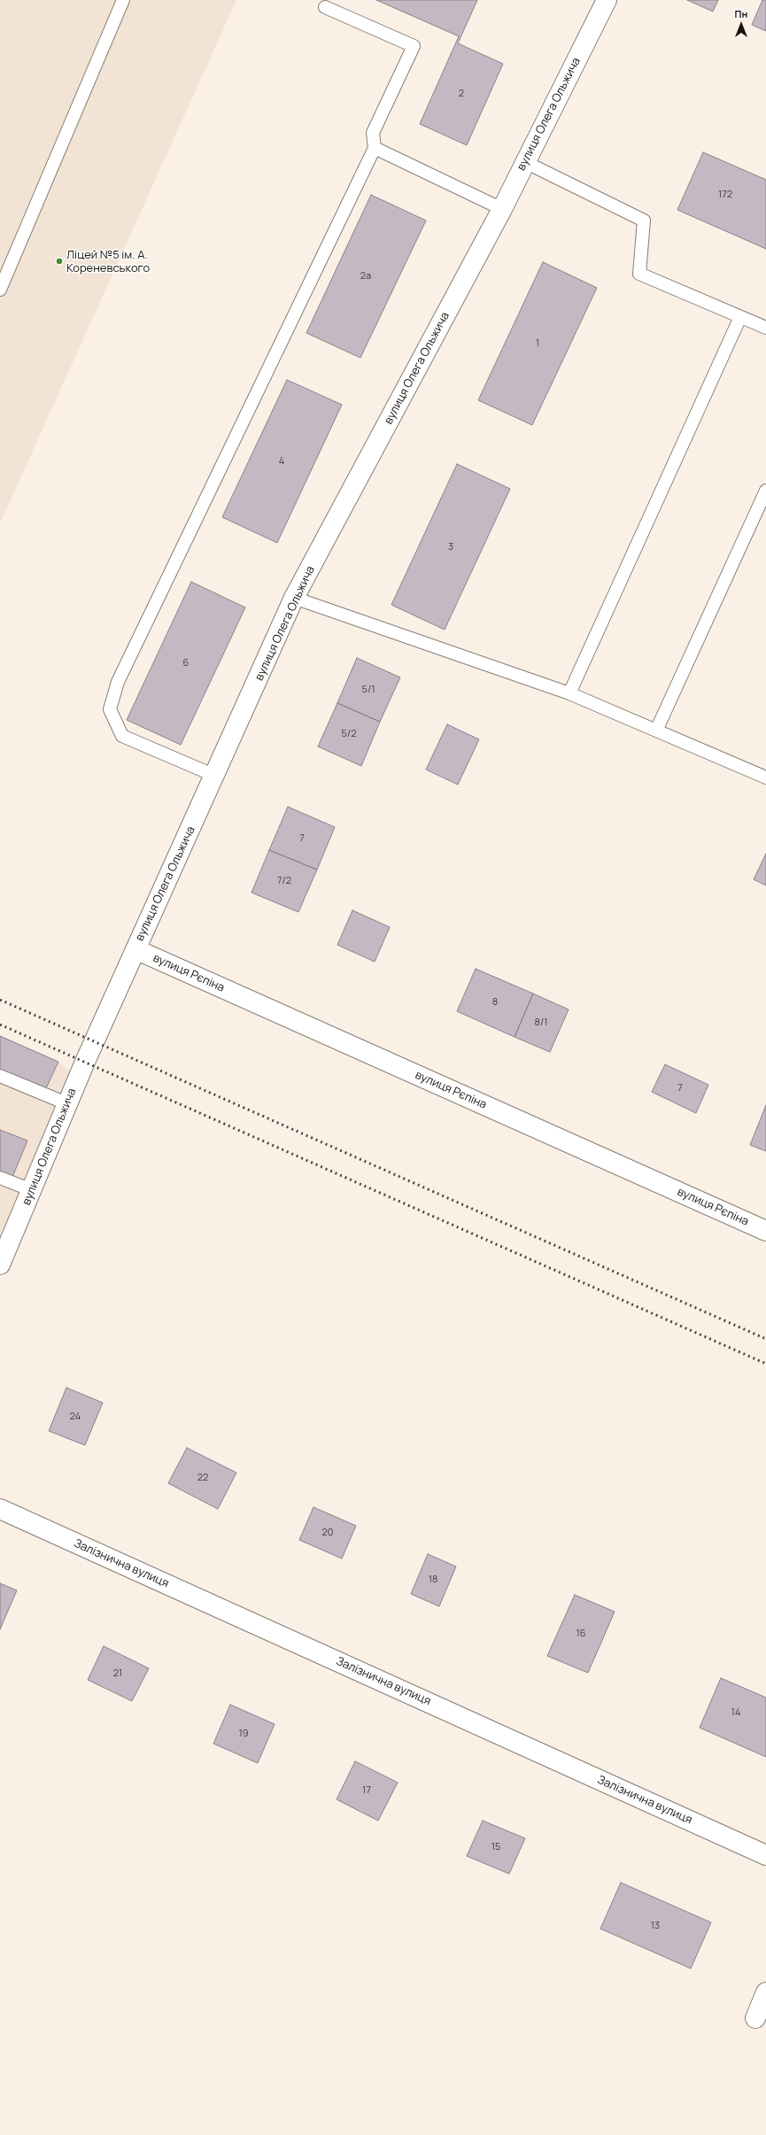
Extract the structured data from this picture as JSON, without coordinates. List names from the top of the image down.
{
  "streets": {
    "street": ["вулиця Олега Ольжича", "вулиця Рєпіна", "Залізнична вулиця"]
  },
  "crossings": [
    ["вулиця Олега Ольжича", "вулиця Рєпіна"]
  ],
  "places": ["Ліцей №5 ім. А. Кореневського"],
  "house_numbers": [
    "2",
    "172",
    "2а",
    "1",
    "4",
    "3",
    "6",
    "5/1",
    "5/2",
    "7",
    "7/2",
    "8",
    "8/1",
    "7",
    "24",
    "22",
    "20",
    "18",
    "16",
    "21",
    "14",
    "19",
    "17",
    "15",
    "13"
  ],
  "north": "top"
}
